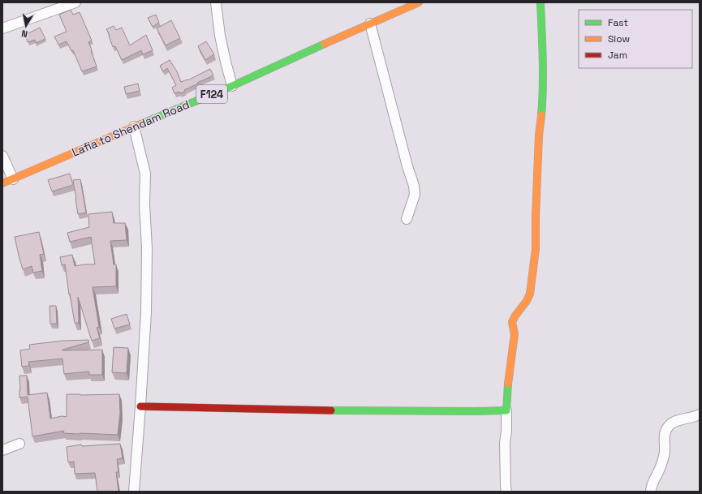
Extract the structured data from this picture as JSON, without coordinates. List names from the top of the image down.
{
  "streets": {
    "street": ["F124", "Lafia to Shendam Road"]
  },
  "legend": ["Fast", "Slow", "Jam"],
  "north": "bottom"
}
